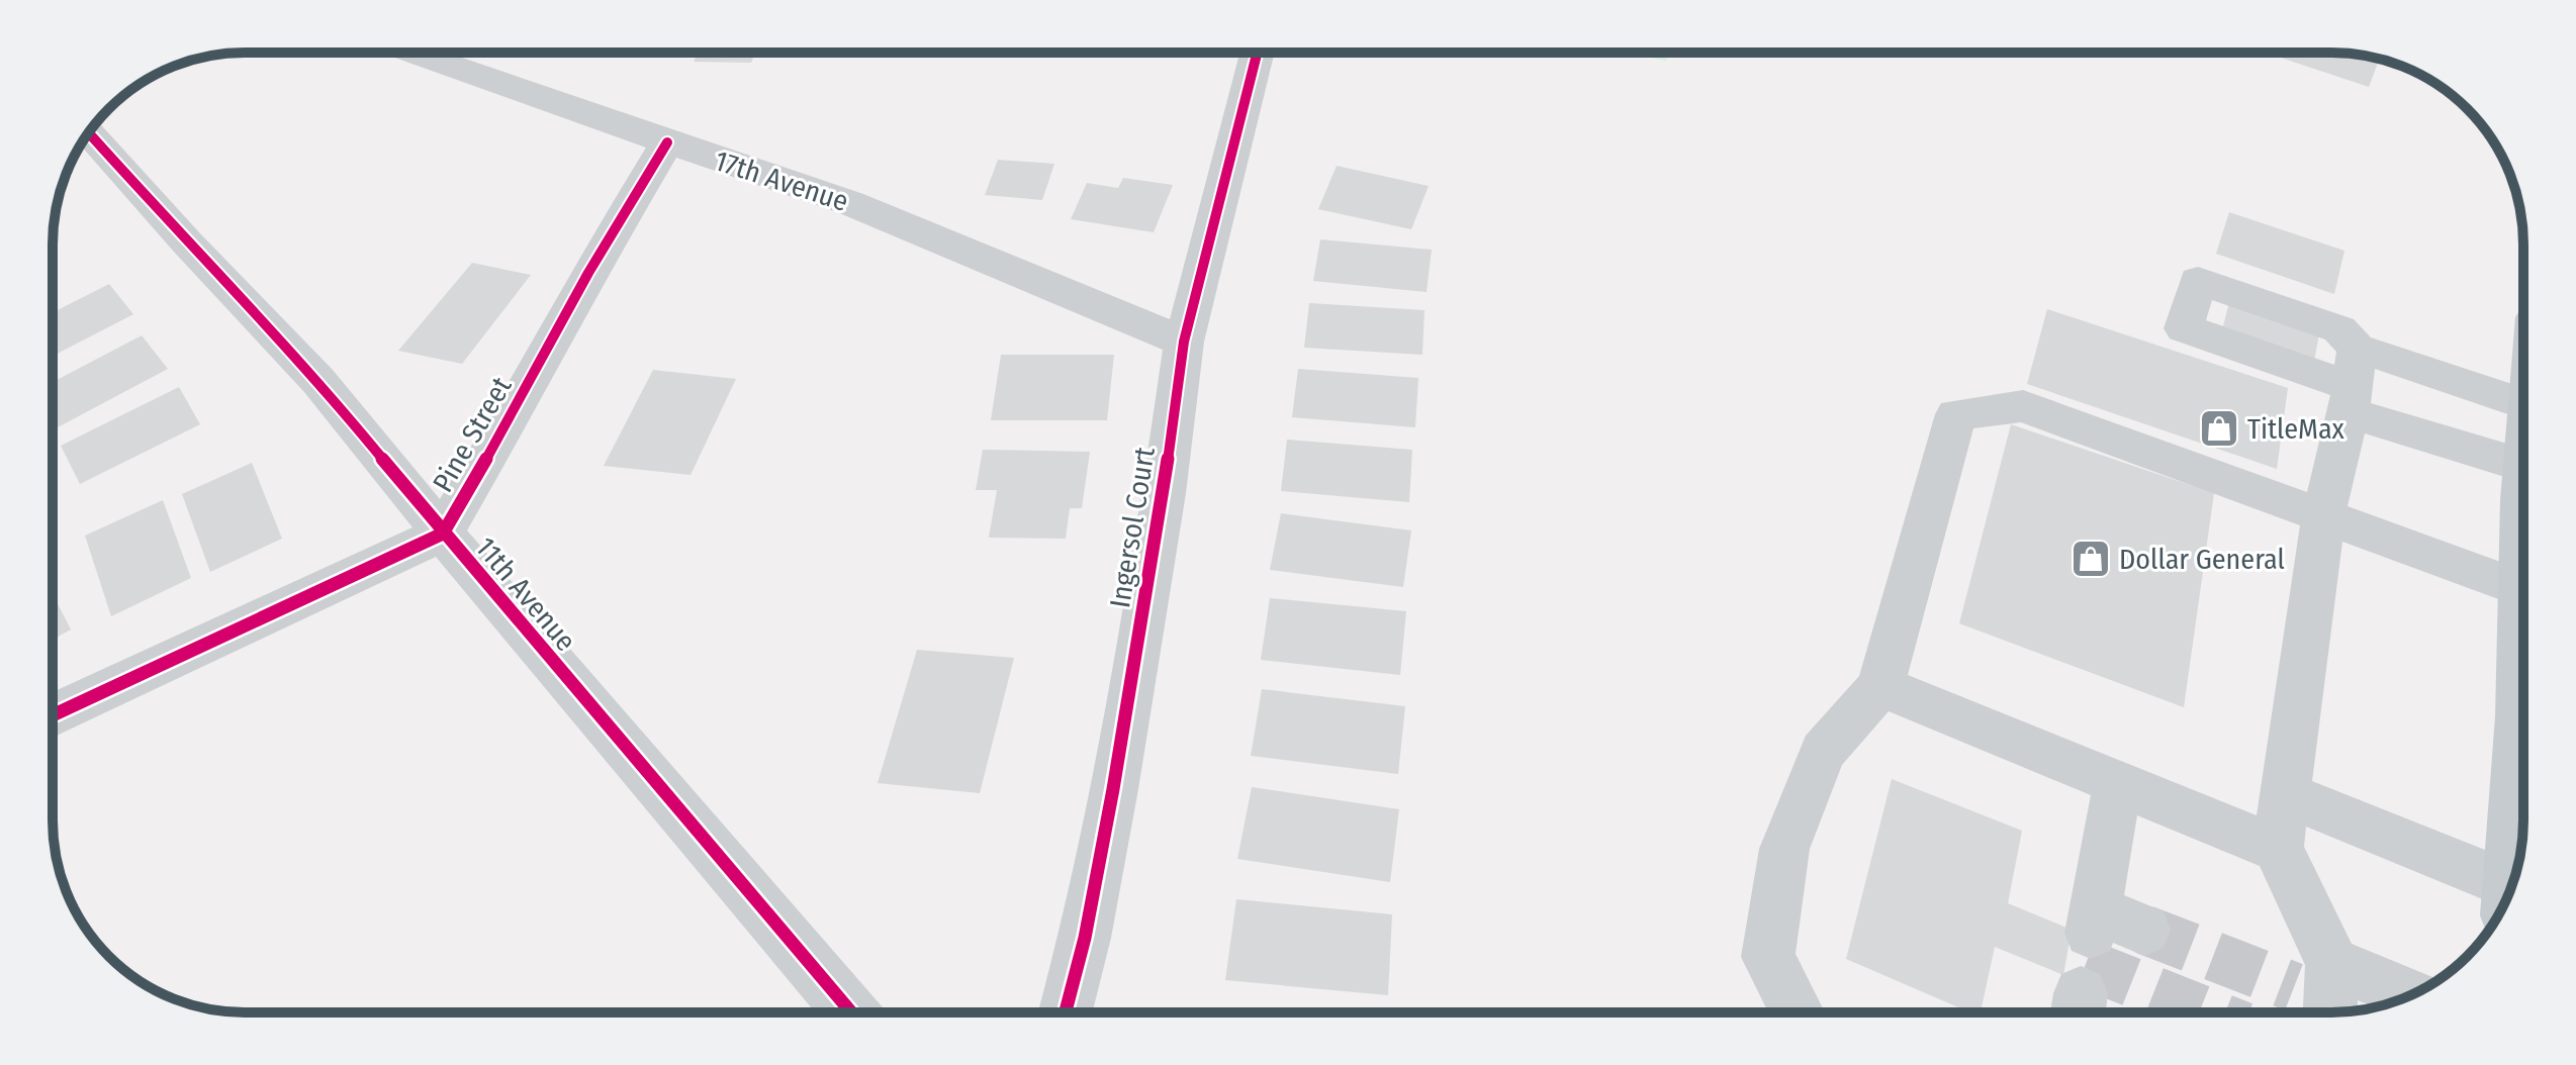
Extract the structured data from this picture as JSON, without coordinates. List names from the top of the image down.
{
  "streets": {
    "street": [
      "17th Avenue",
      "Pine Street",
      "Ingersol Court",
      "11th Avenue"
    ]
  },
  "crossings": [
    ["17th Avenue", "Pine Street"],
    ["17th Avenue", "Ingersol Court"],
    ["Pine Street", "11th Avenue"]
  ],
  "places": {
    "shop": ["TitleMax", "Dollar General"]
  }
}
